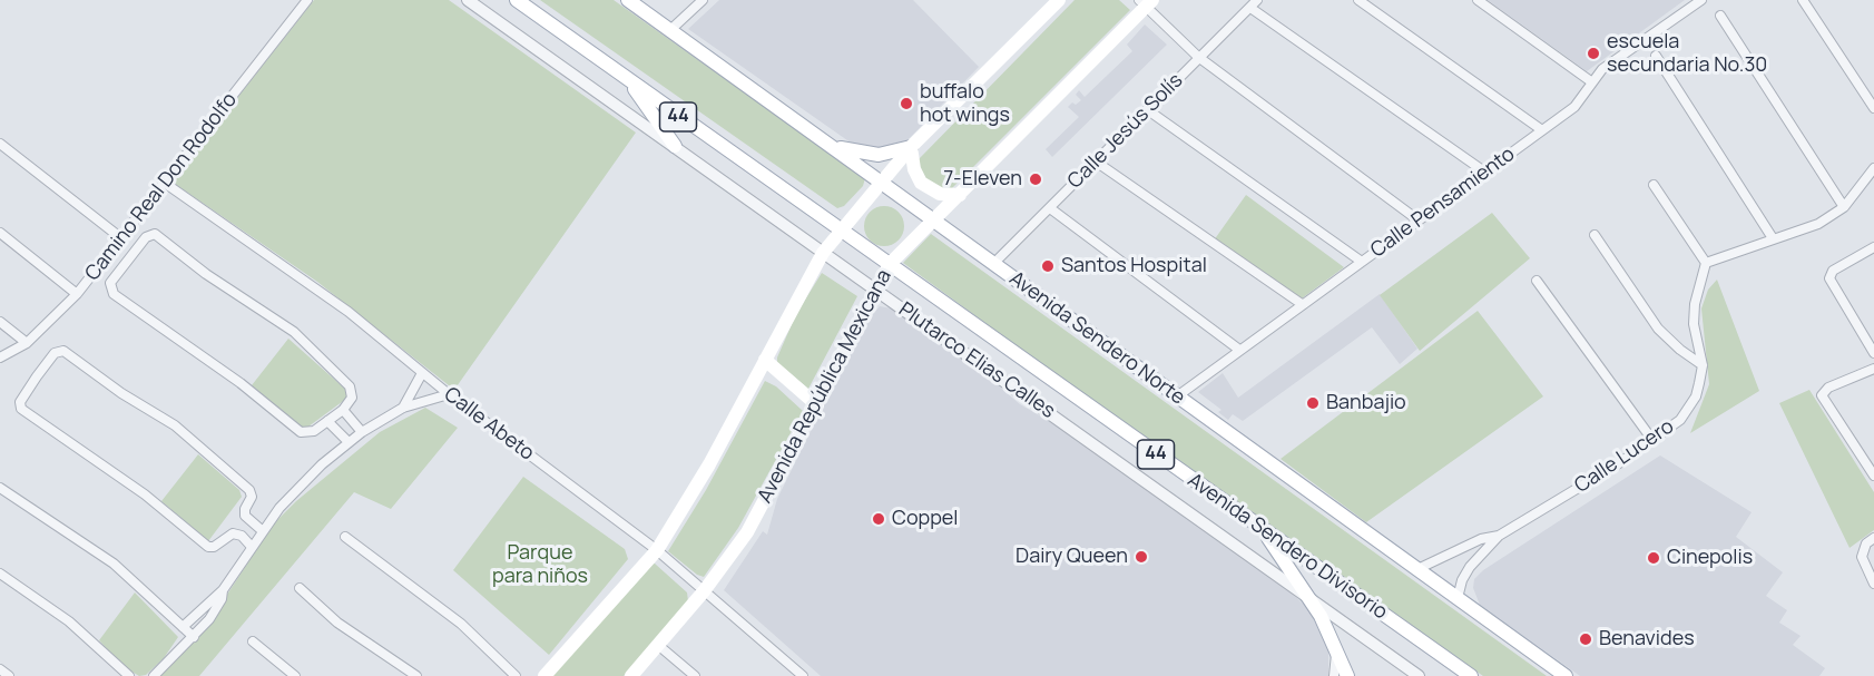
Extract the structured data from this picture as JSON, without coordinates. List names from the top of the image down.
{
  "streets": {
    "main road": [
      "44",
      "Avenida Sendero Norte",
      "Avenida República Mexicana",
      "Avenida Sendero Divisorio"
    ],
    "street": [
      "Calle Jesús Solís",
      "Camino Real Don Rodolfo",
      "Calle Pensamiento",
      "Plutarco Elias Calles",
      "Calle Abeto",
      "Calle Lucero"
    ]
  },
  "crossings": [
    ["44", "Avenida Sendero Divisorio"],
    ["Calle Jesús Solís", "Avenida Sendero Norte"],
    ["Camino Real Don Rodolfo", "Calle Abeto"],
    ["Calle Pensamiento", "Avenida Sendero Norte"],
    ["Avenida Sendero Norte", "Avenida República Mexicana"],
    ["Avenida Sendero Norte", "Calle Lucero"],
    ["Plutarco Elias Calles", "Avenida República Mexicana"],
    ["Avenida República Mexicana", "Calle Abeto"],
    ["Avenida República Mexicana", "Avenida Sendero Divisorio"]
  ],
  "parks": ["Parque para niños"],
  "places": [
    "escuela secundaria No.30",
    "buffalo hot wings",
    "7-Eleven",
    "Santos Hospital",
    "Banbajio",
    "Coppel",
    "Dairy Queen",
    "Cinepolis",
    "Benavides"
  ]
}
